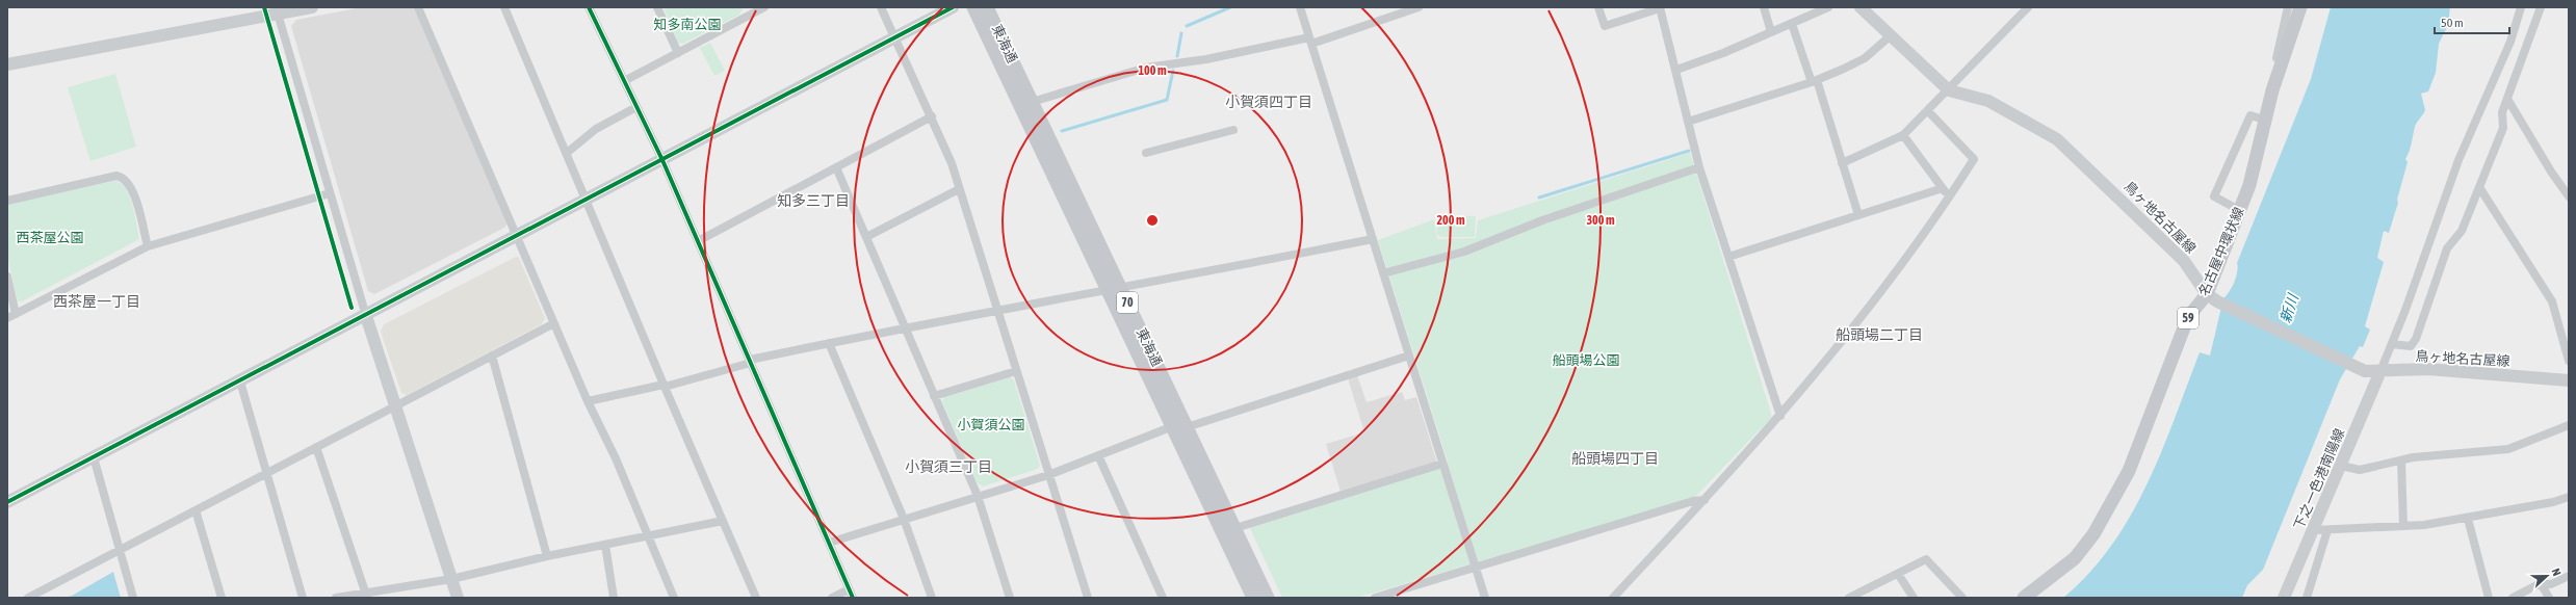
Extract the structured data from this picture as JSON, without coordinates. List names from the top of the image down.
{
  "streets": {
    "main road": [
      "東海通",
      "名古屋中環状線",
      "70",
      "59"
    ],
    "street": ["鳥ヶ地名古屋線", "下之一色港南陽線"]
  },
  "crossings": [
    ["鳥ヶ地名古屋線", "名古屋中環状線"],
    ["鳥ヶ地名古屋線", "下之一色港南陽線"]
  ],
  "districts": [
    "小賀須四丁目",
    "知多三丁目",
    "西茶屋一丁目",
    "船頭場二丁目",
    "船頭場四丁目",
    "小賀須三丁目"
  ],
  "water": ["新川"],
  "parks": [
    "知多南公園",
    "西茶屋公園",
    "船頭場公園",
    "小賀須公園"
  ],
  "scale_bar": "50 m",
  "north": "right",
  "rings": ["100 m", "200 m", "300 m"]
}
